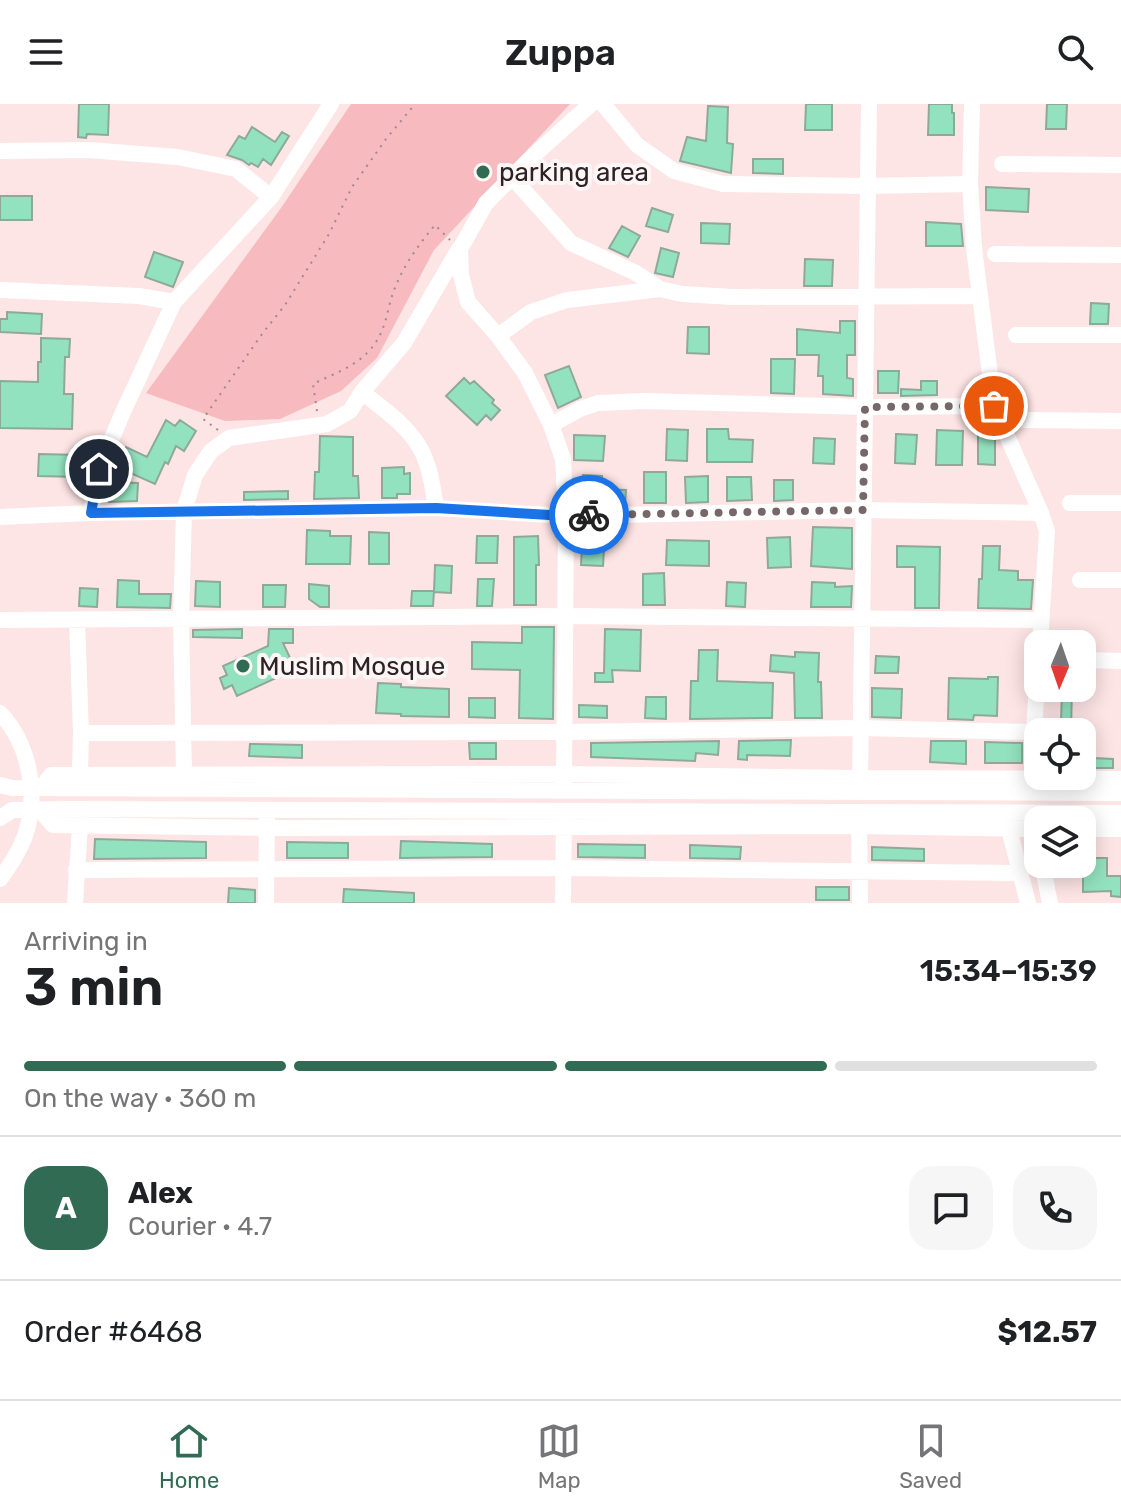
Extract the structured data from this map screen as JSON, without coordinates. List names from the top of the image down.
{
  "places": ["parking area", "Muslim Mosque"],
  "north": "bottom",
  "page": {
    "header": "Zuppa",
    "heading": ["3 min", "Arriving in", "15:34–15:39"],
    "panel": [
      "Alex",
      "Courier · 4.7",
      "Order #6468",
      "$12.57"
    ],
    "bar": "On the way · 360 m",
    "round": "A",
    "tabs": ["Home", "Map", "Saved"]
  }
}
